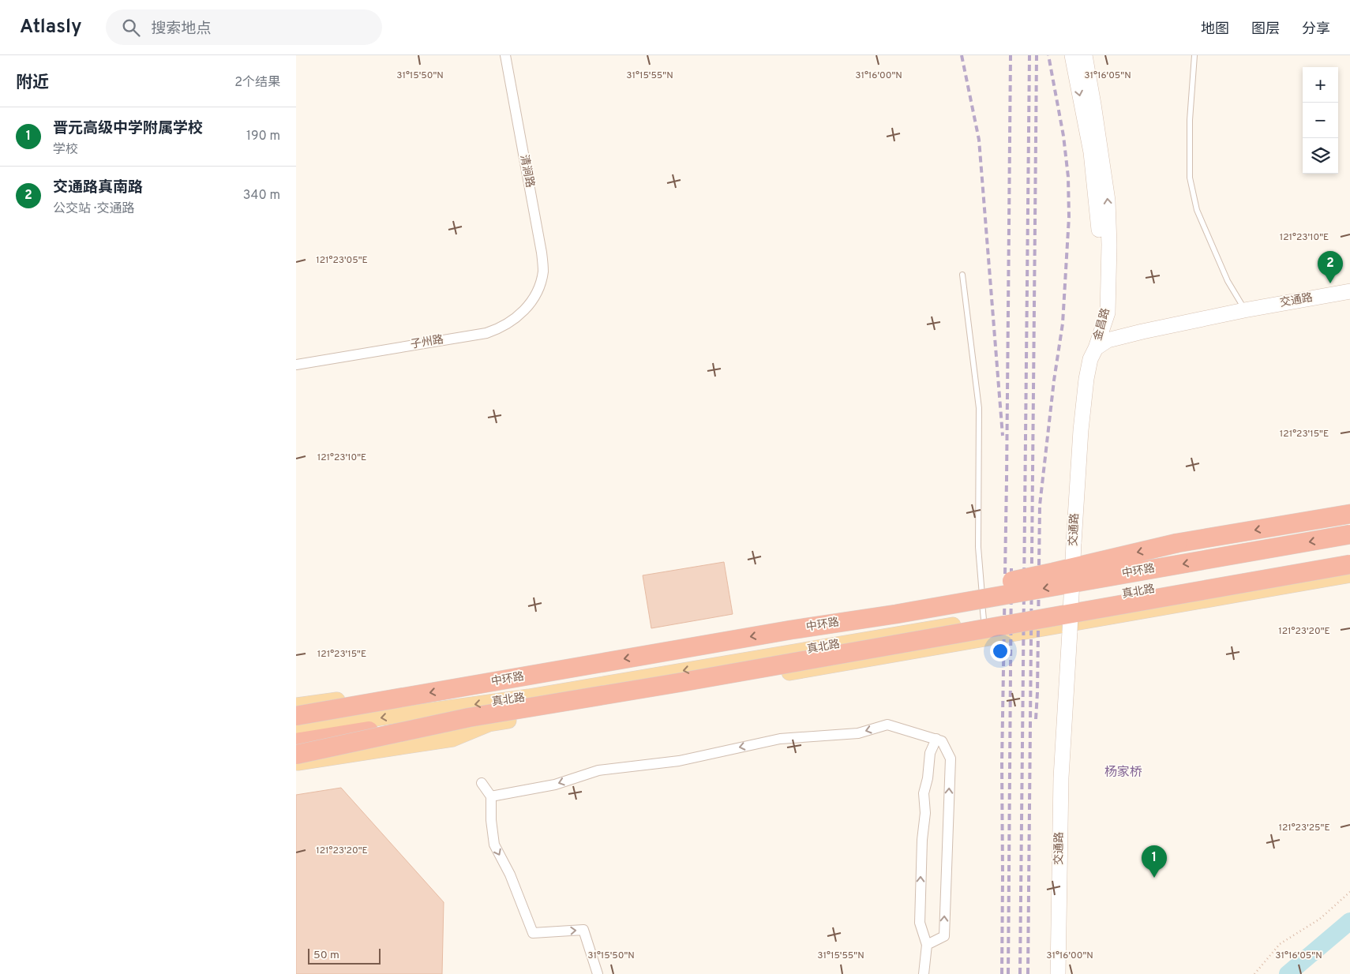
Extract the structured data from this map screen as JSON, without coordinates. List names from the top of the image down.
{
  "streets": {
    "highway": ["中环路"],
    "main road": ["交通路", "金昌路", "真北路"],
    "street": ["清涧路", "子州路"]
  },
  "crossings": [
    ["清涧路", "子州路"],
    ["交通路", "金昌路"]
  ],
  "districts": ["杨家桥"],
  "scale_bar": "50 m",
  "page": {
    "header": "Atlasly",
    "search": "搜索地点",
    "nav": ["地图", "图层", "分享"],
    "heading": ["附近", "2个结果"],
    "map_buttons": ["+", "−"],
    "list": [
      {
        "mark": "1",
        "name": "晋元高级中学附属学校",
        "note": "学校",
        "value": "190 m"
      },
      {
        "mark": "2",
        "name": "交通路真南路",
        "note": "公交站 · 交通路",
        "value": "340 m"
      }
    ],
    "pins": ["2", "1"],
    "scale": "50 m"
  },
  "coordinates": [
    "31°15'50\"N",
    "31°15'55\"N",
    "31°16'00\"N",
    "31°16'05\"N",
    "121°23'10\"E",
    "121°23'05\"E",
    "121°23'15\"E",
    "121°23'20\"E",
    "121°23'25\"E"
  ]
}
